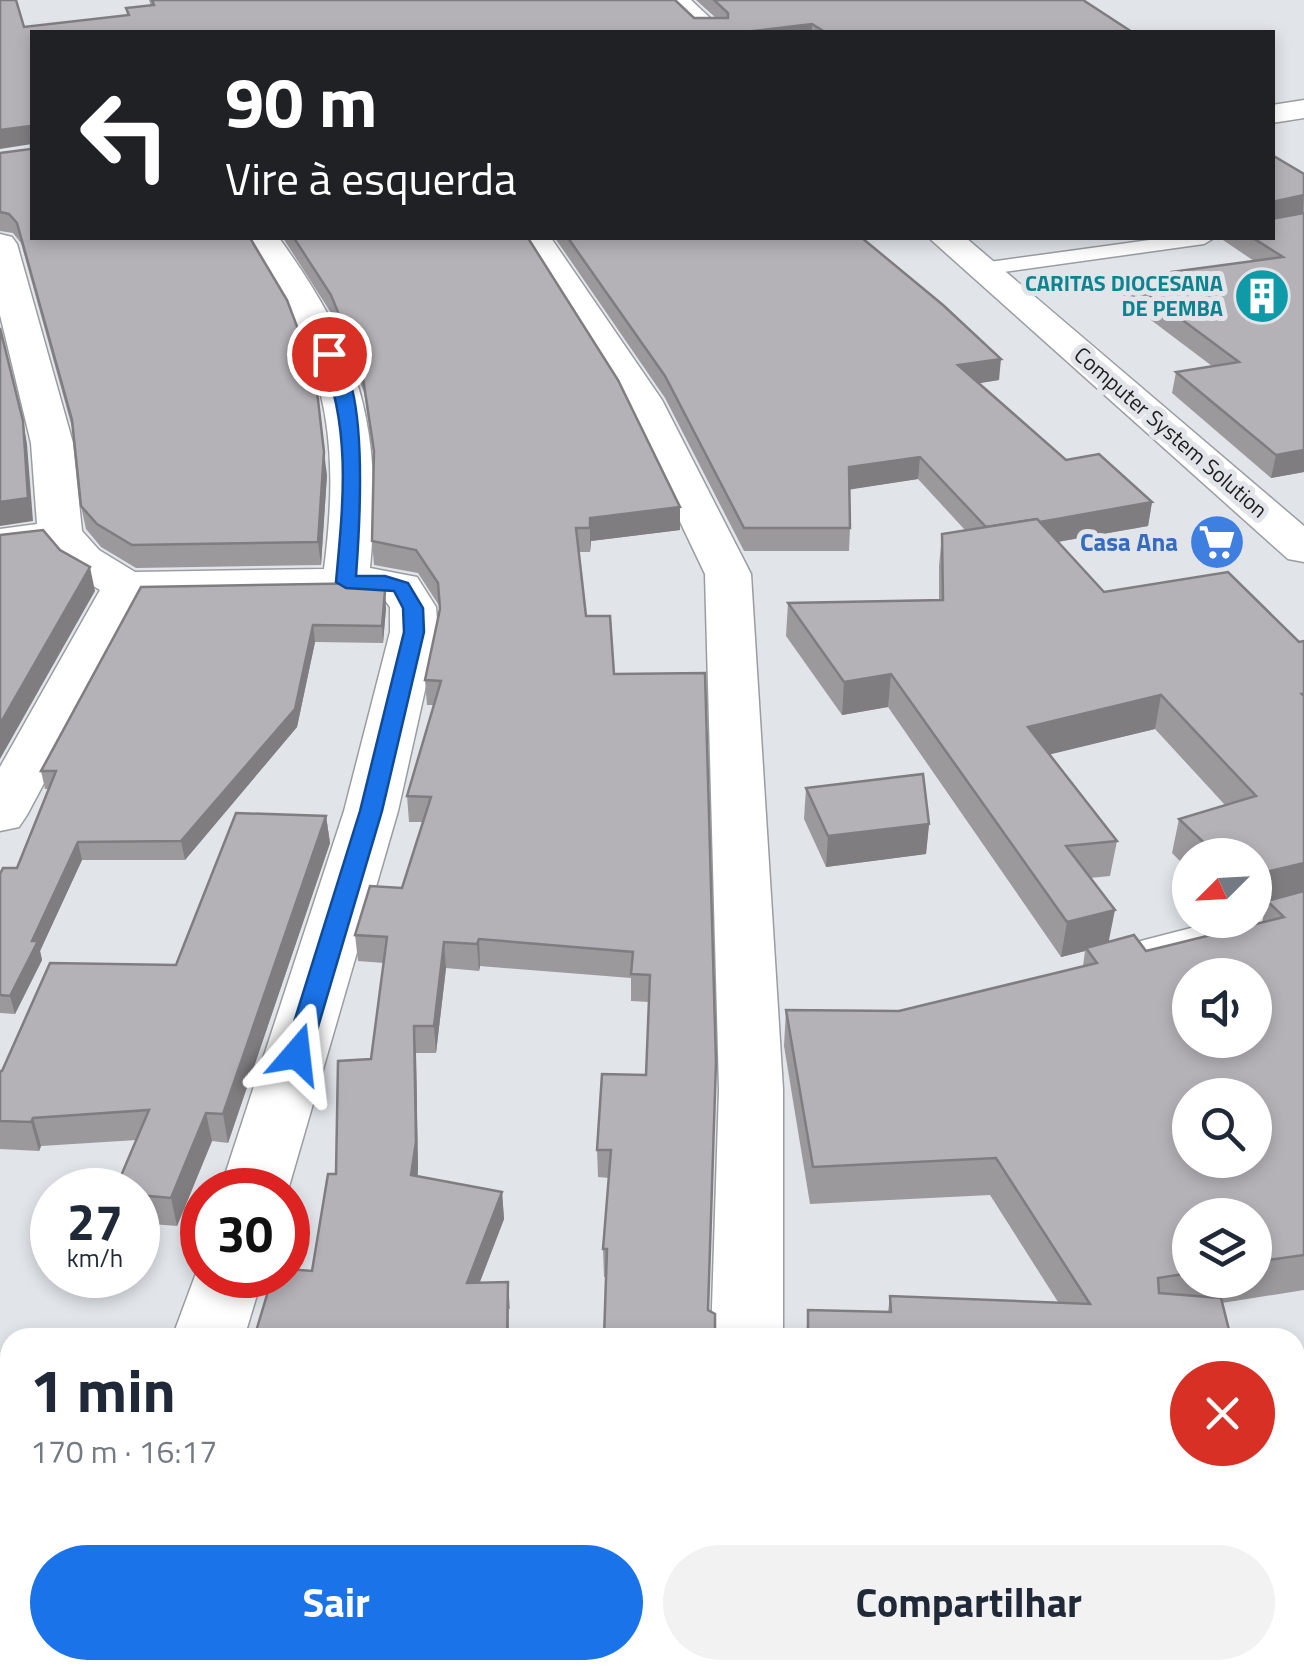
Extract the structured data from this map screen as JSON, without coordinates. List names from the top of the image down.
{
  "streets": {
    "street": ["Computer System Solution"]
  },
  "places": {
    "building": ["CARITAS DIOCESANA DE PEMBA"],
    "supermarket": ["Casa Ana"]
  },
  "north": "bottom left",
  "page": {
    "turn": ["90 m", "Vire à esquerda"],
    "speed": "27 km/h",
    "limit": "30",
    "heading": ["1 min", "170 m · 16:17"],
    "buttons": ["Sair", "Compartilhar"]
  }
}
